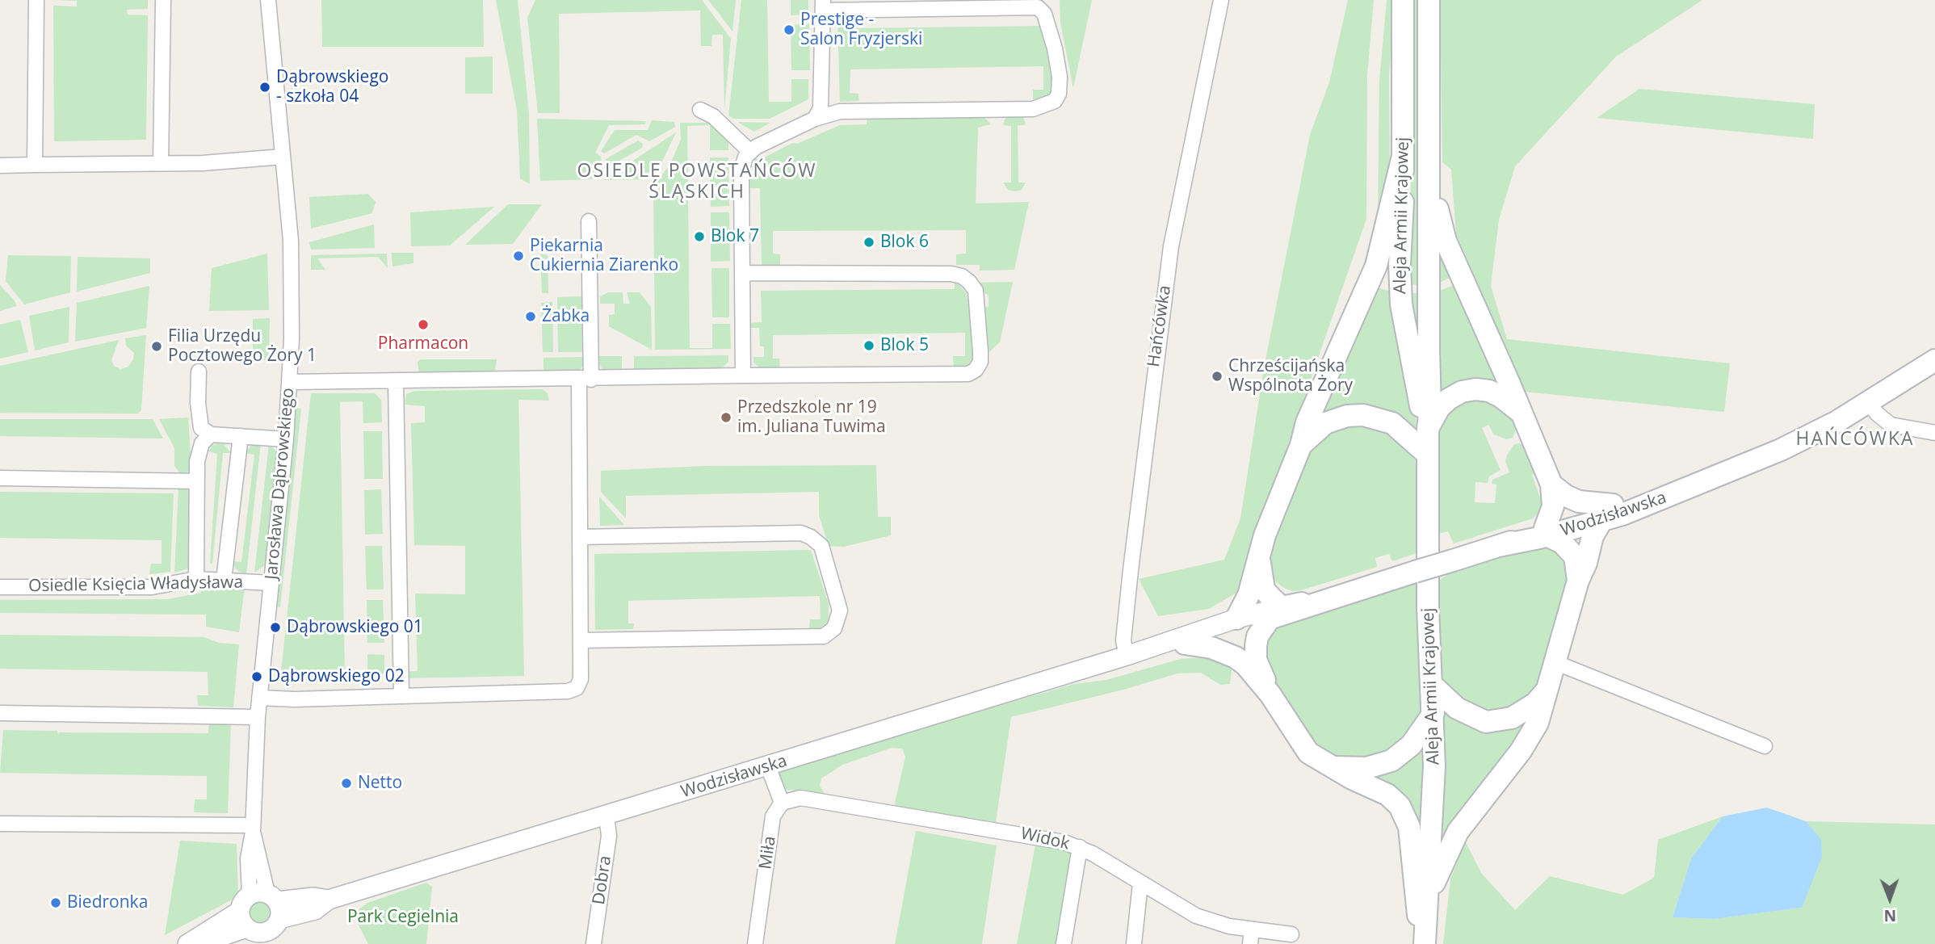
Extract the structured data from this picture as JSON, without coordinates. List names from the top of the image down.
{
  "streets": {
    "main road": ["Aleja Armii Krajowej", "Wodzisławska"],
    "street": [
      "Hańcówka",
      "Jarosława Dąbrowskiego",
      "Osiedle Księcia Władysława",
      "Widok",
      "Miła",
      "Dobra"
    ]
  },
  "crossings": [
    ["Hańcówka", "Wodzisławska"],
    ["Jarosława Dąbrowskiego", "Wodzisławska"],
    ["Jarosława Dąbrowskiego", "Osiedle Księcia Władysława"],
    ["Wodzisławska", "Dobra"],
    ["Widok", "Miła"]
  ],
  "districts": ["OSIEDLE POWSTAŃCÓW ŚLĄSKICH", "HAŃCÓWKA"],
  "parks": ["Park Cegielnia"],
  "places": [
    "Prestige - Salon Fryzjerski",
    "Dąbrowskiego - szkoła 04",
    "Blok 7",
    "Blok 6",
    "Piekarnia Cukiernia Ziarenko",
    "Żabka",
    "Pharmacon",
    "Blok 5",
    "Filia Urzędu Pocztowego Żory 1",
    "Chrześcijańska Wspólnota Żory",
    "Przedszkole nr 19 im. Juliana Tuwima",
    "Dąbrowskiego 01",
    "Dąbrowskiego 02",
    "Netto",
    "Biedronka"
  ],
  "north": "bottom"
}
